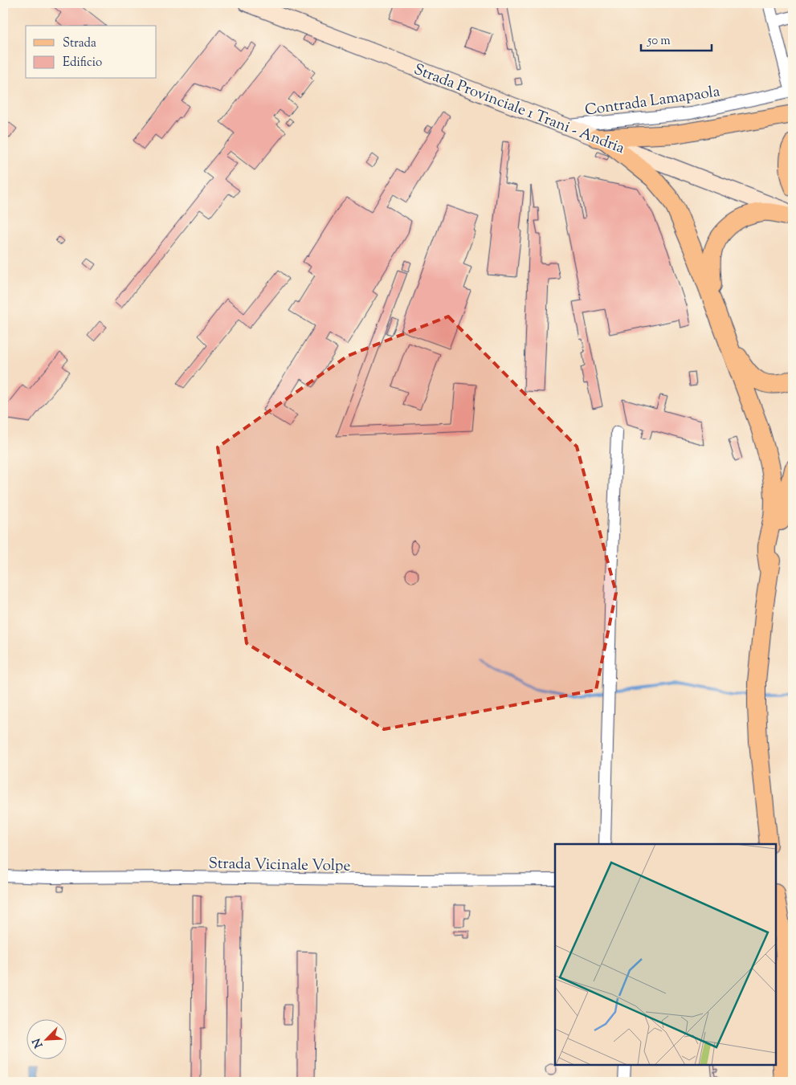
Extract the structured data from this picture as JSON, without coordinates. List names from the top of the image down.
{
  "streets": {
    "main road": ["Strada Provinciale 1 Trani - Andria"],
    "street": ["Contrada Lamapaola", "Strada Vicinale Volpe"]
  },
  "crossings": [
    ["Contrada Lamapaola", "Strada Provinciale 1 Trani - Andria"]
  ],
  "legend": ["Strada", "Edificio"],
  "scale_bar": "50 m",
  "north": "bottom left"
}
